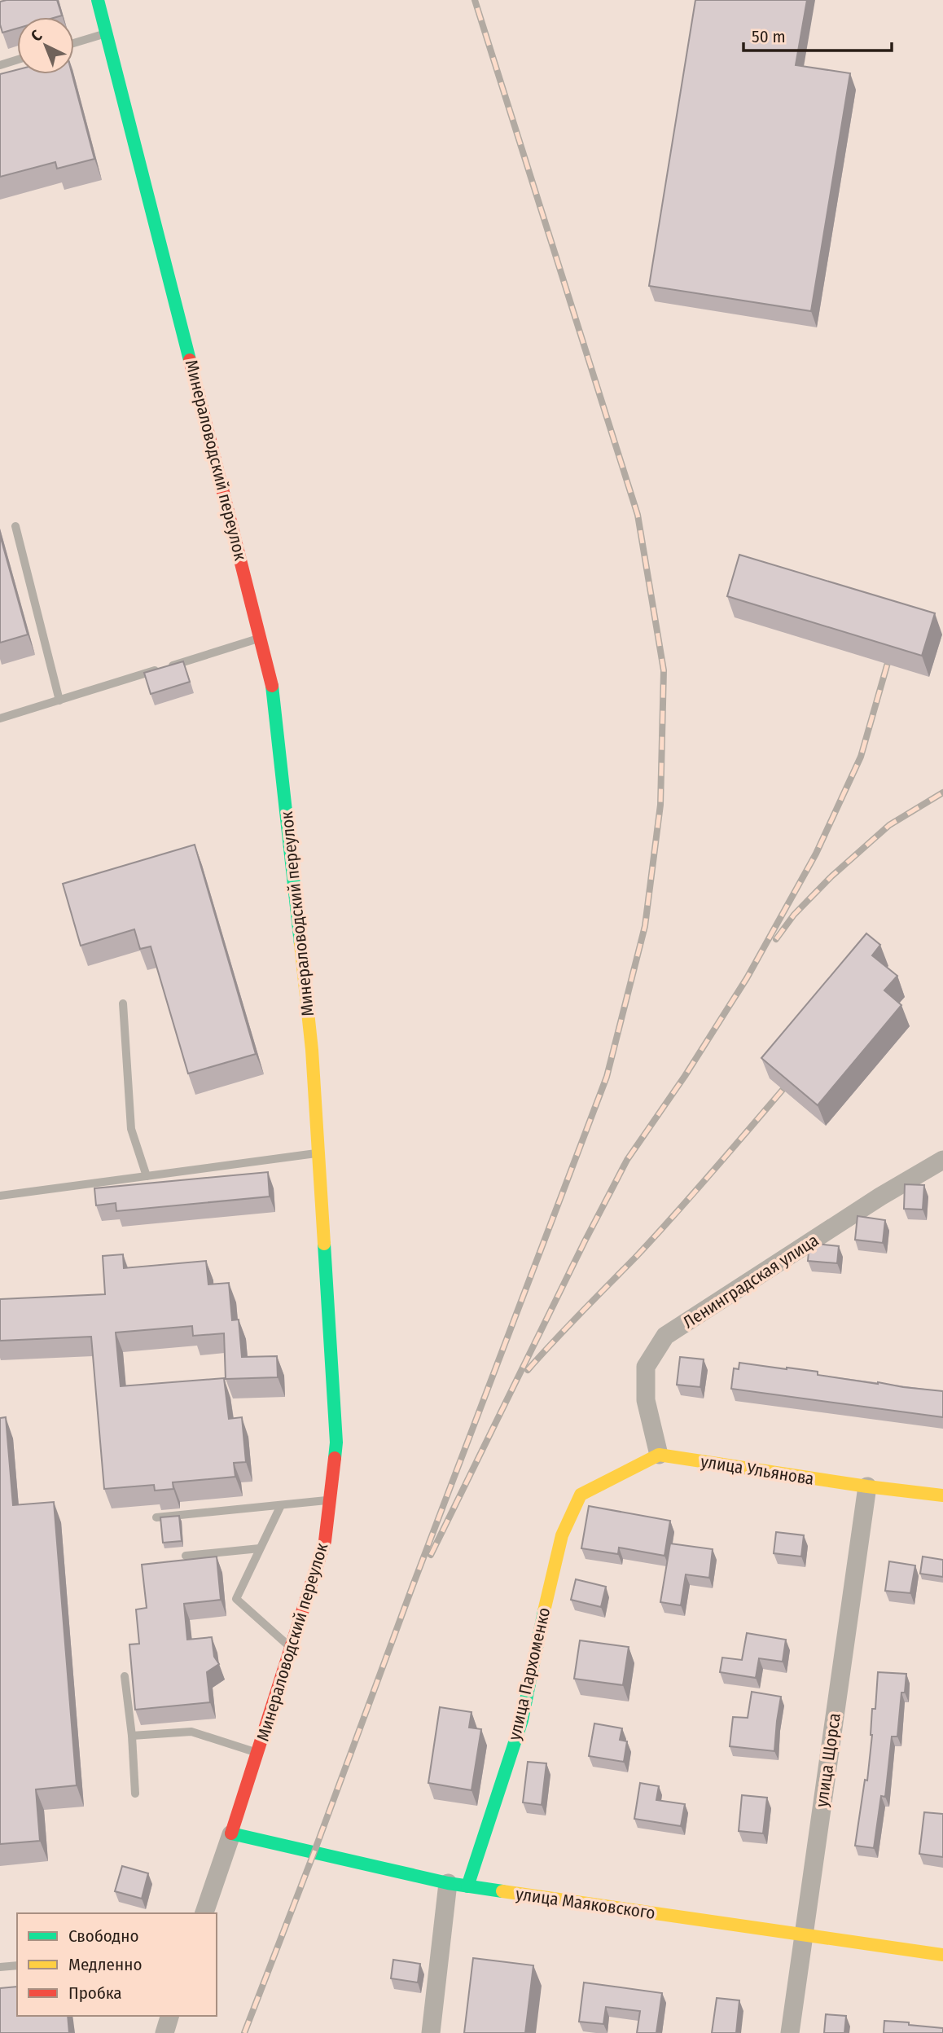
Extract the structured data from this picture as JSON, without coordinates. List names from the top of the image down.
{
  "streets": {
    "street": [
      "Минераловодский переулок",
      "Ленинградская улица",
      "улица Ульянова",
      "улица Пархоменко",
      "улица Щорса",
      "улица Маяковского"
    ]
  },
  "crossings": [
    ["Минераловодский переулок", "улица Маяковского"],
    ["Ленинградская улица", "улица Ульянова"],
    ["Ленинградская улица", "улица Пархоменко"],
    ["улица Ульянова", "улица Пархоменко"],
    ["улица Ульянова", "улица Щорса"],
    ["улица Пархоменко", "улица Маяковского"],
    ["улица Щорса", "улица Маяковского"]
  ],
  "legend": ["Свободно", "Медленно", "Пробка"],
  "scale_bar": "50 m",
  "north": "top left"
}
